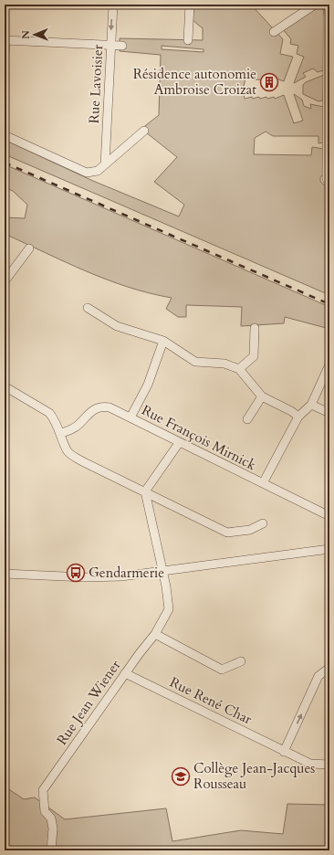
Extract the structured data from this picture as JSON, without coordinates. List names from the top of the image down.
{
  "streets": {
    "street": [
      "Rue Lavoisier",
      "Rue François Mirnick",
      "Rue René Char",
      "Rue Jean Wiener"
    ]
  },
  "crossings": [
    ["Rue René Char", "Rue Jean Wiener"]
  ],
  "places": {
    "building": ["Résidence autonomie Ambroise Croizat"],
    "bus stop": ["Gendarmerie"],
    "school or university": ["Collège Jean-Jacques Rousseau"]
  },
  "north": "left"
}
